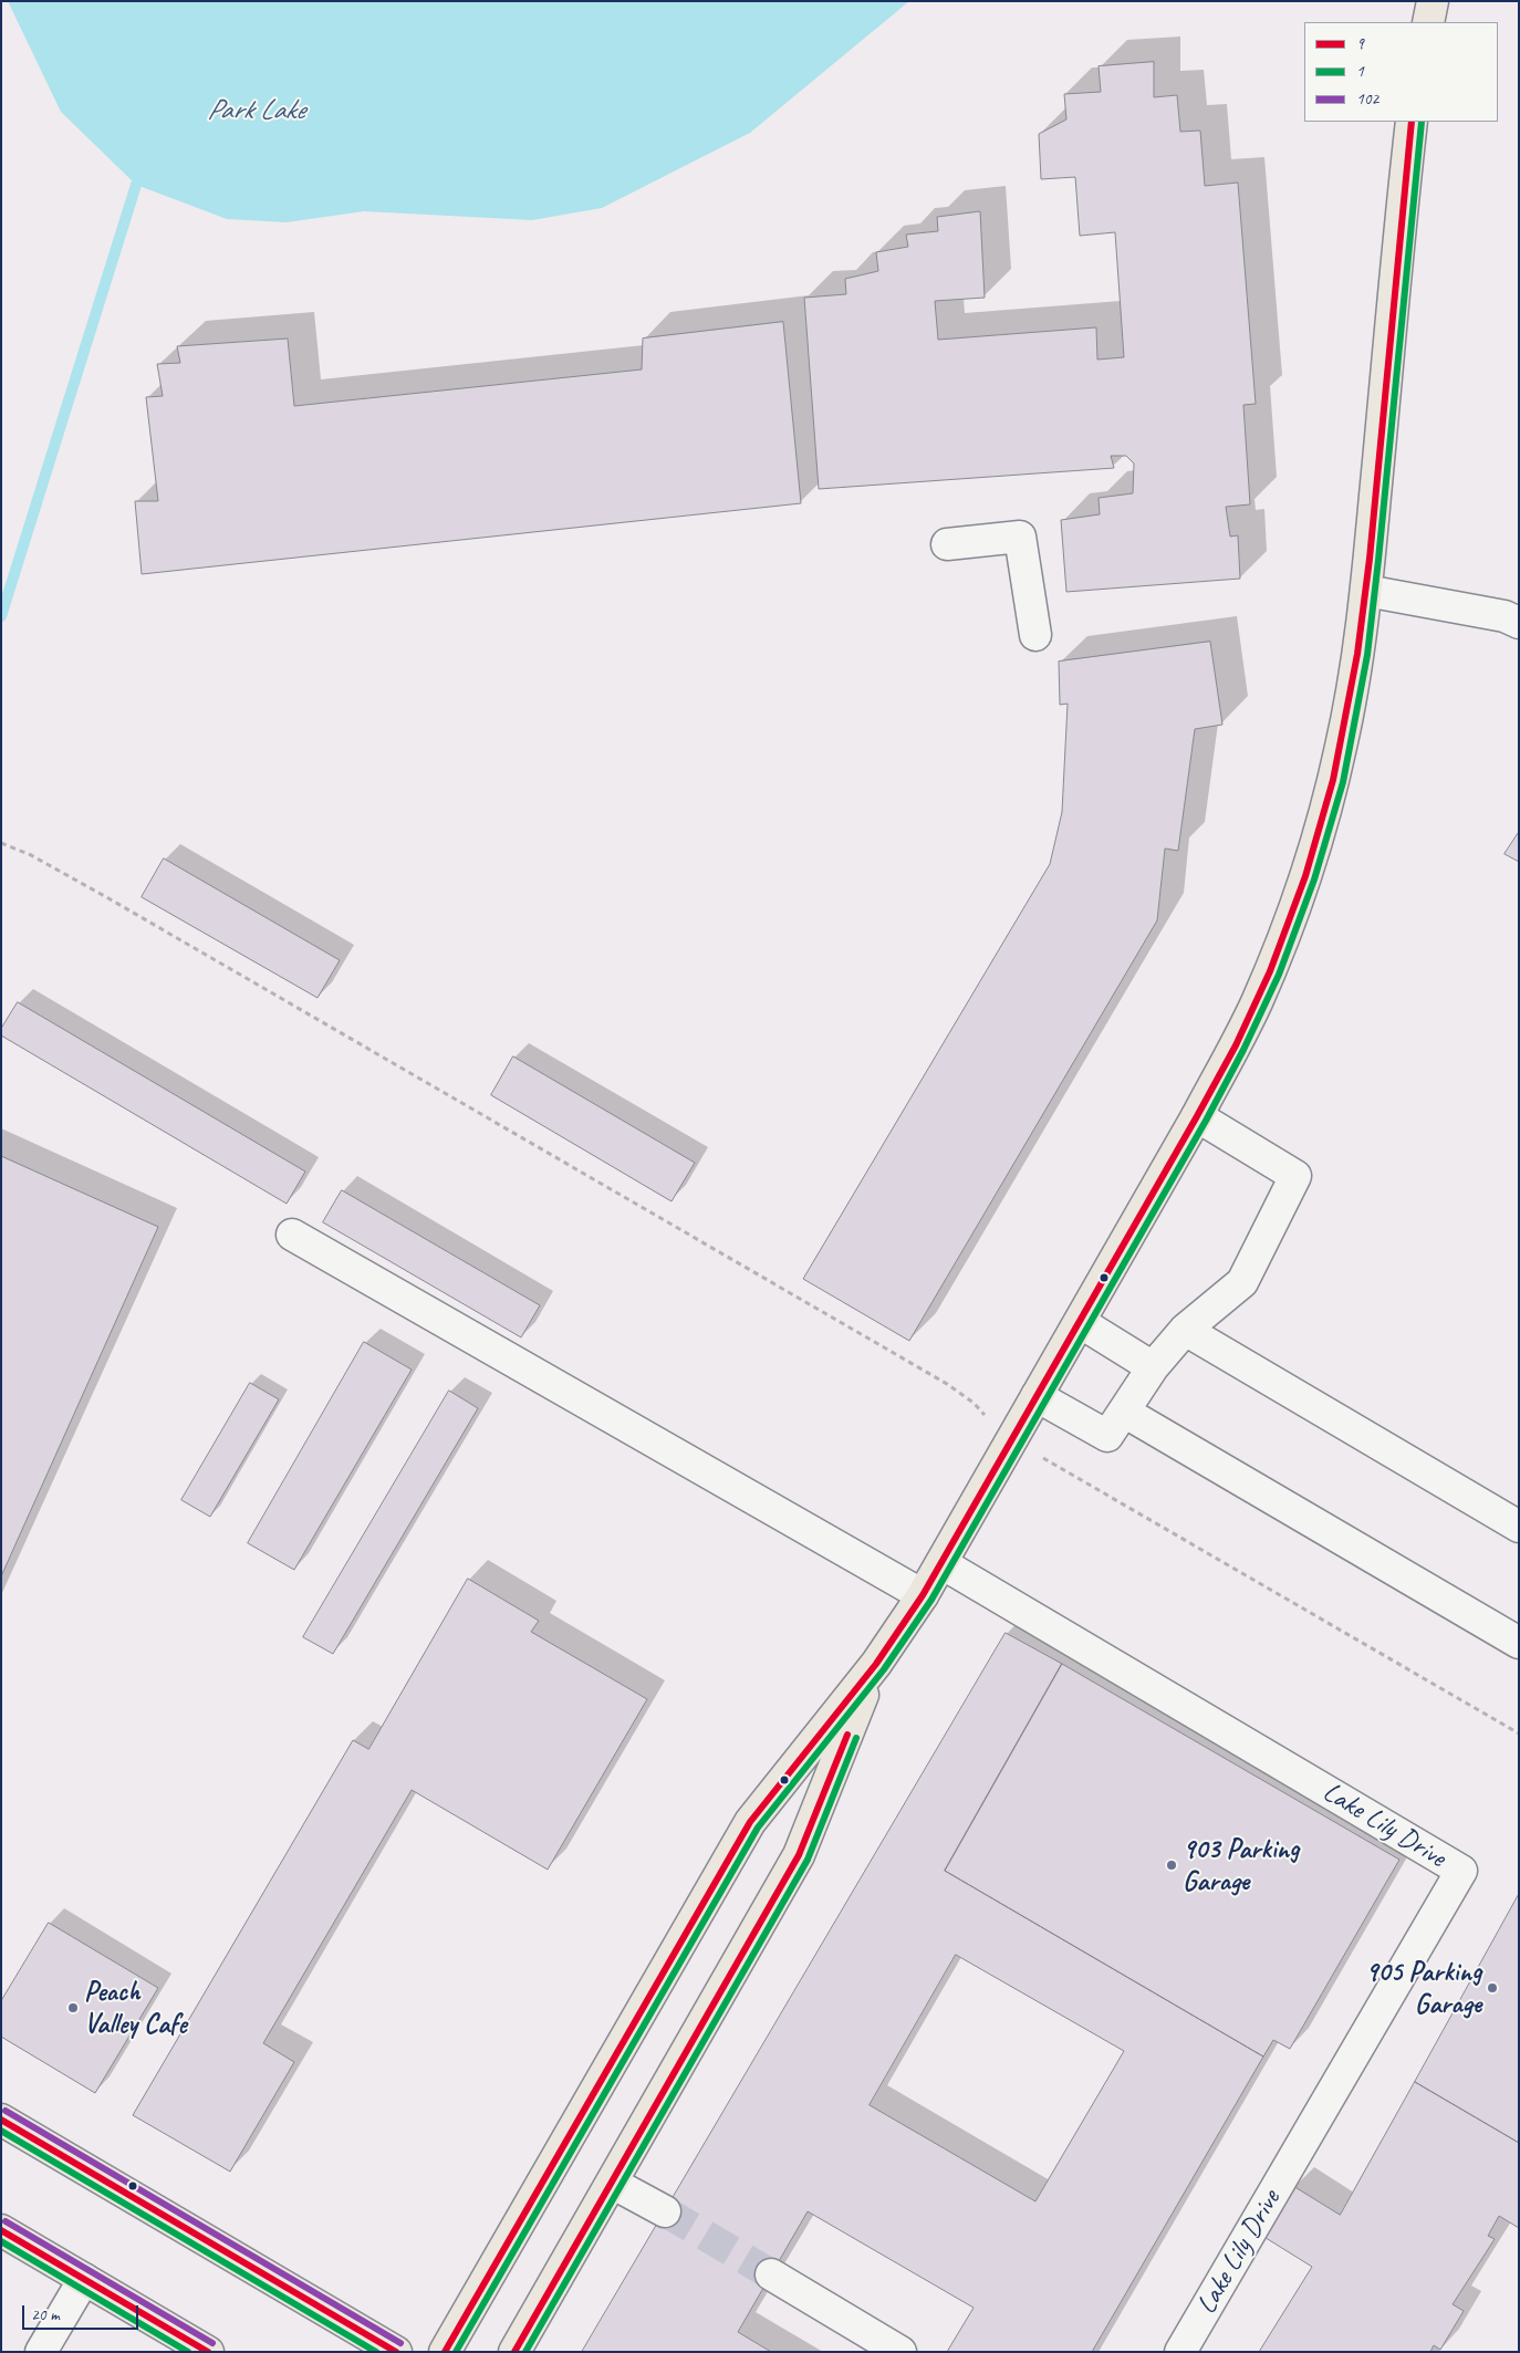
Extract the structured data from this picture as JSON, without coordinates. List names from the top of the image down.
{
  "streets": {
    "street": ["Lake Lily Drive"]
  },
  "water": ["Park Lake"],
  "places": ["903 Parking Garage", "905 Parking Garage", "Peach Valley Cafe"],
  "lines": ["transit line 9", "transit line 1", "transit line 102"],
  "legend": ["9", "1", "102"],
  "scale_bar": "20 m"
}
